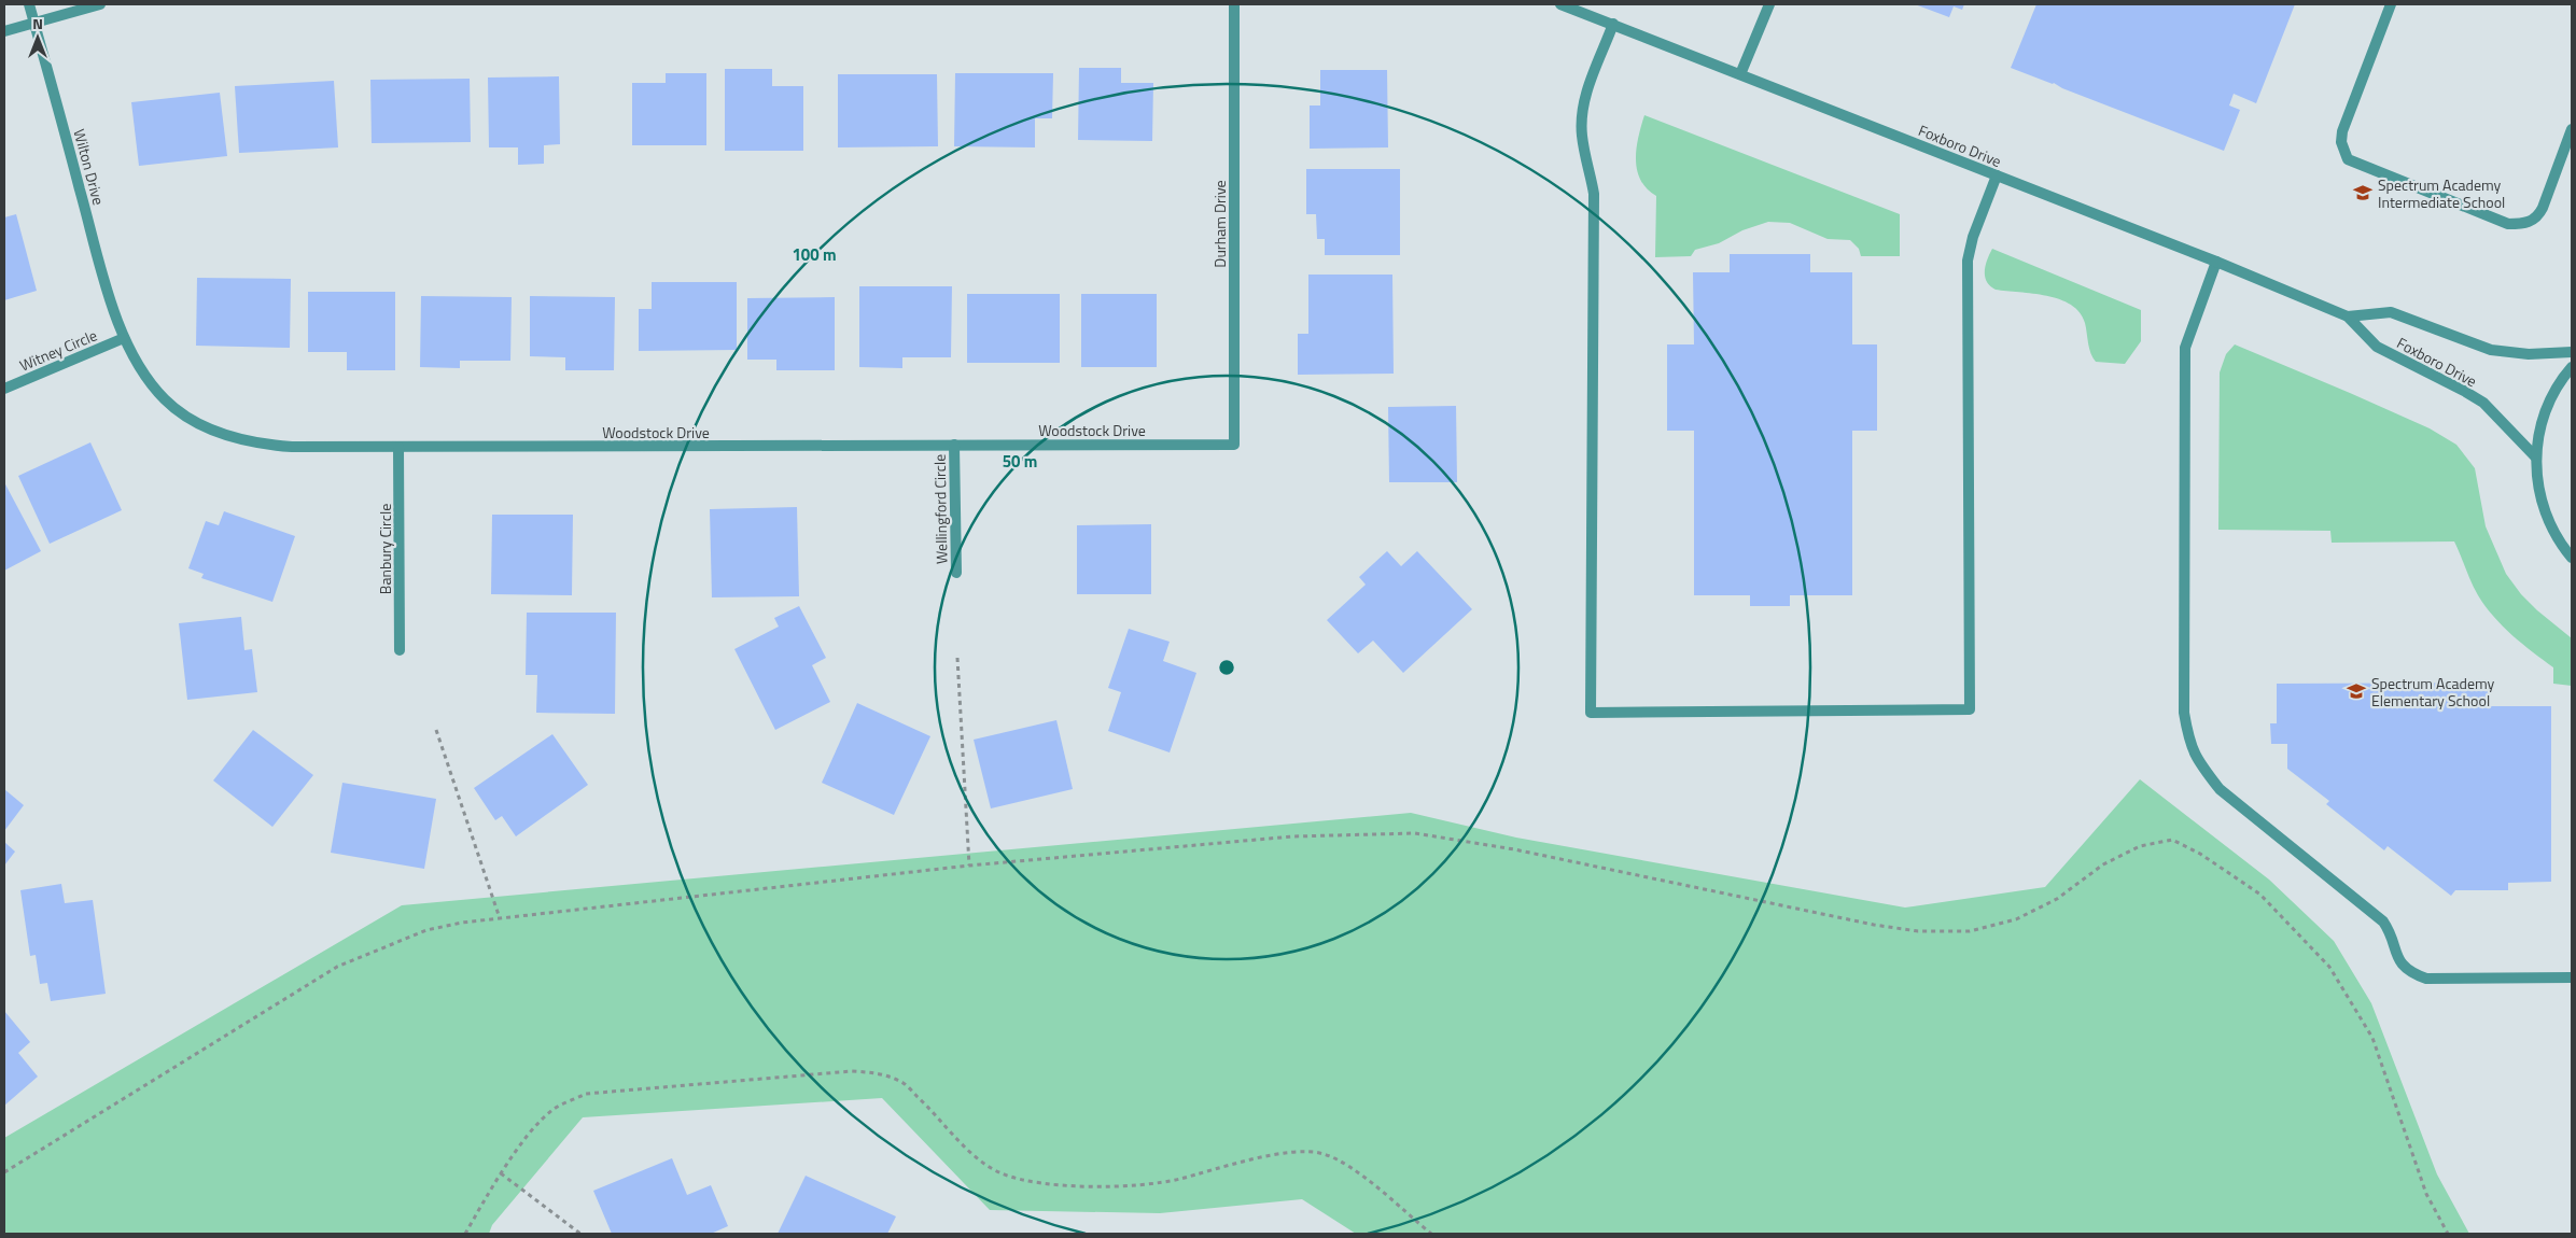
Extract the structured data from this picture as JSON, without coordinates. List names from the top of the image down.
{
  "streets": {
    "street": [
      "Foxboro Drive",
      "Wilton Drive",
      "Durham Drive",
      "Witney Circle",
      "Woodstock Drive",
      "Wellingford Circle",
      "Banbury Circle"
    ]
  },
  "crossings": [
    ["Wilton Drive", "Witney Circle"],
    ["Wilton Drive", "Woodstock Drive"],
    ["Durham Drive", "Woodstock Drive"],
    ["Witney Circle", "Woodstock Drive"],
    ["Woodstock Drive", "Wellingford Circle"],
    ["Woodstock Drive", "Banbury Circle"]
  ],
  "places": {
    "school or university": ["Spectrum Academy Intermediate School", "Spectrum Academy Elementary School"]
  },
  "north": "top",
  "rings": ["100 m", "50 m"]
}
